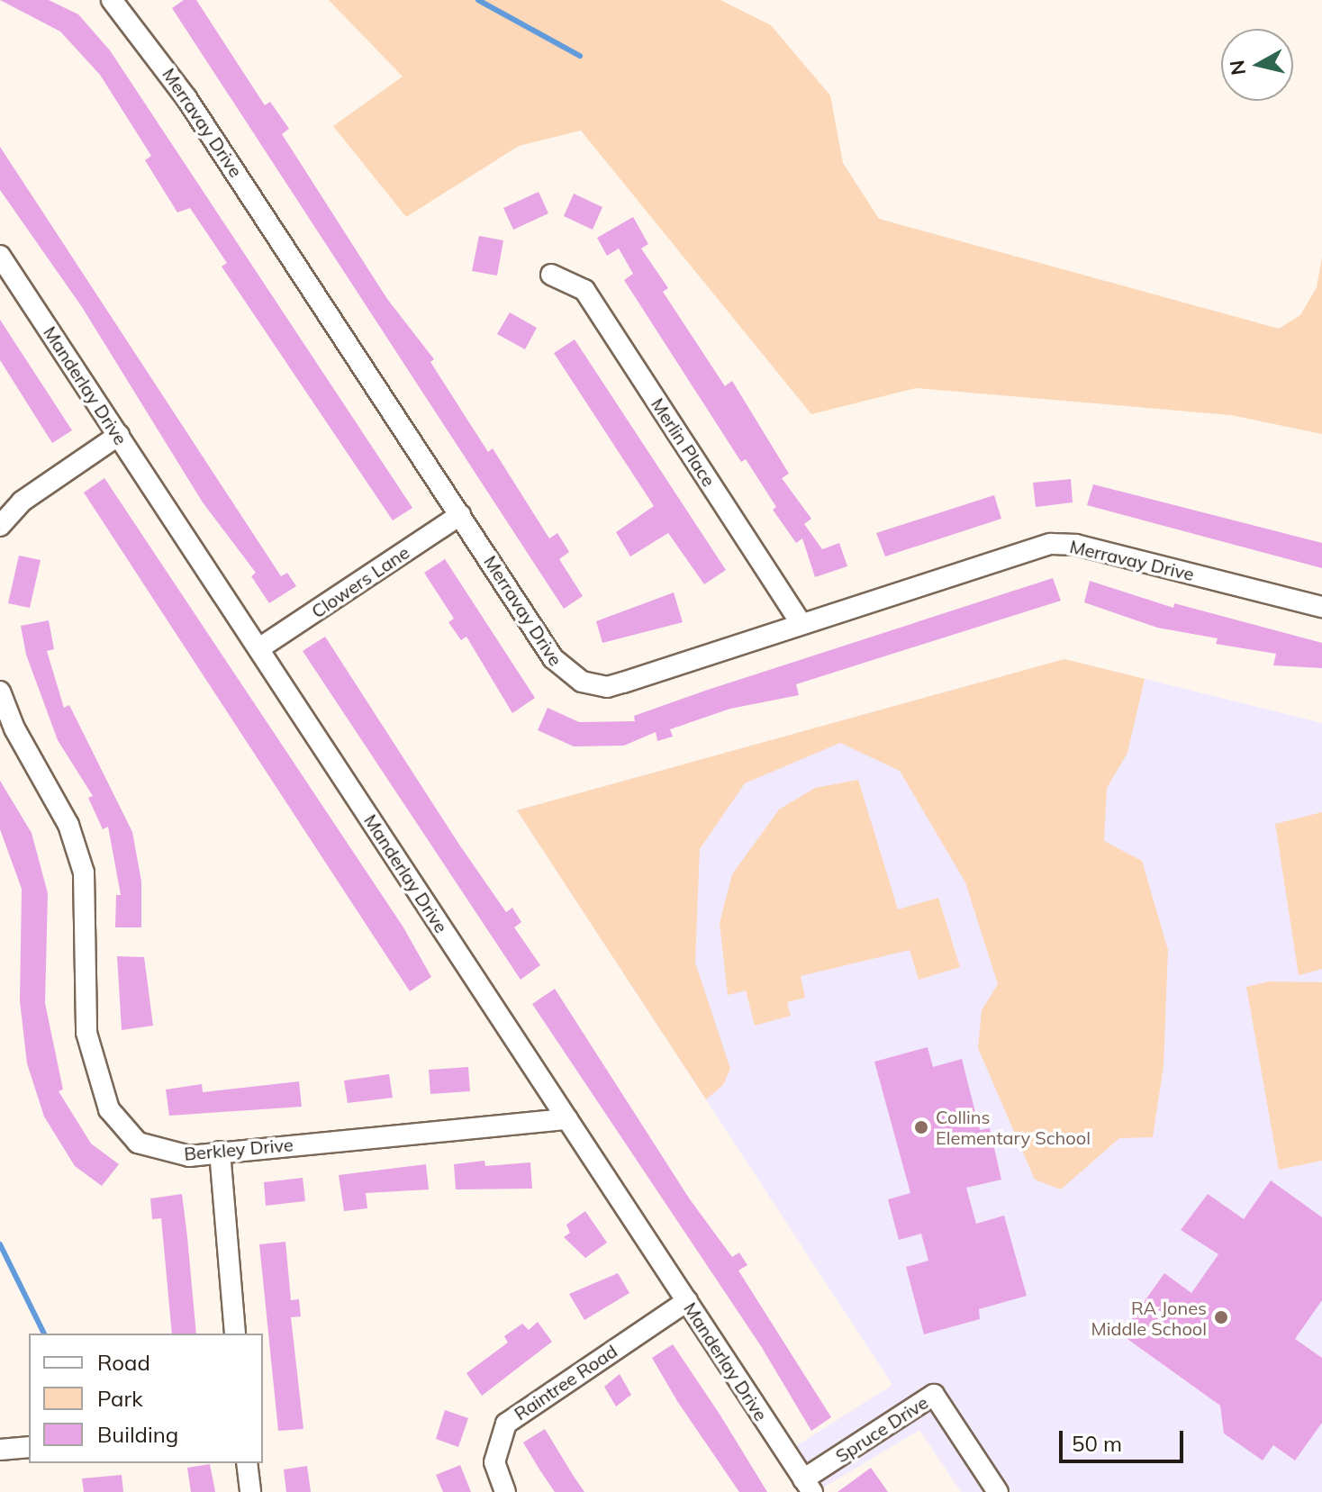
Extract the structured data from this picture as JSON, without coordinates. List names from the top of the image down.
{
  "streets": {
    "street": [
      "Merravay Drive",
      "Manderlay Drive",
      "Merlin Place",
      "Clowers Lane",
      "Berkley Drive",
      "Raintree Road",
      "Spruce Drive"
    ]
  },
  "crossings": [
    ["Merravay Drive", "Merlin Place"],
    ["Merravay Drive", "Clowers Lane"],
    ["Manderlay Drive", "Clowers Lane"],
    ["Manderlay Drive", "Berkley Drive"],
    ["Manderlay Drive", "Raintree Road"],
    ["Manderlay Drive", "Spruce Drive"]
  ],
  "places": ["Collins Elementary School", "RA Jones Middle School"],
  "legend": ["Road", "Park", "Building"],
  "scale_bar": "50 m",
  "north": "left"
}
